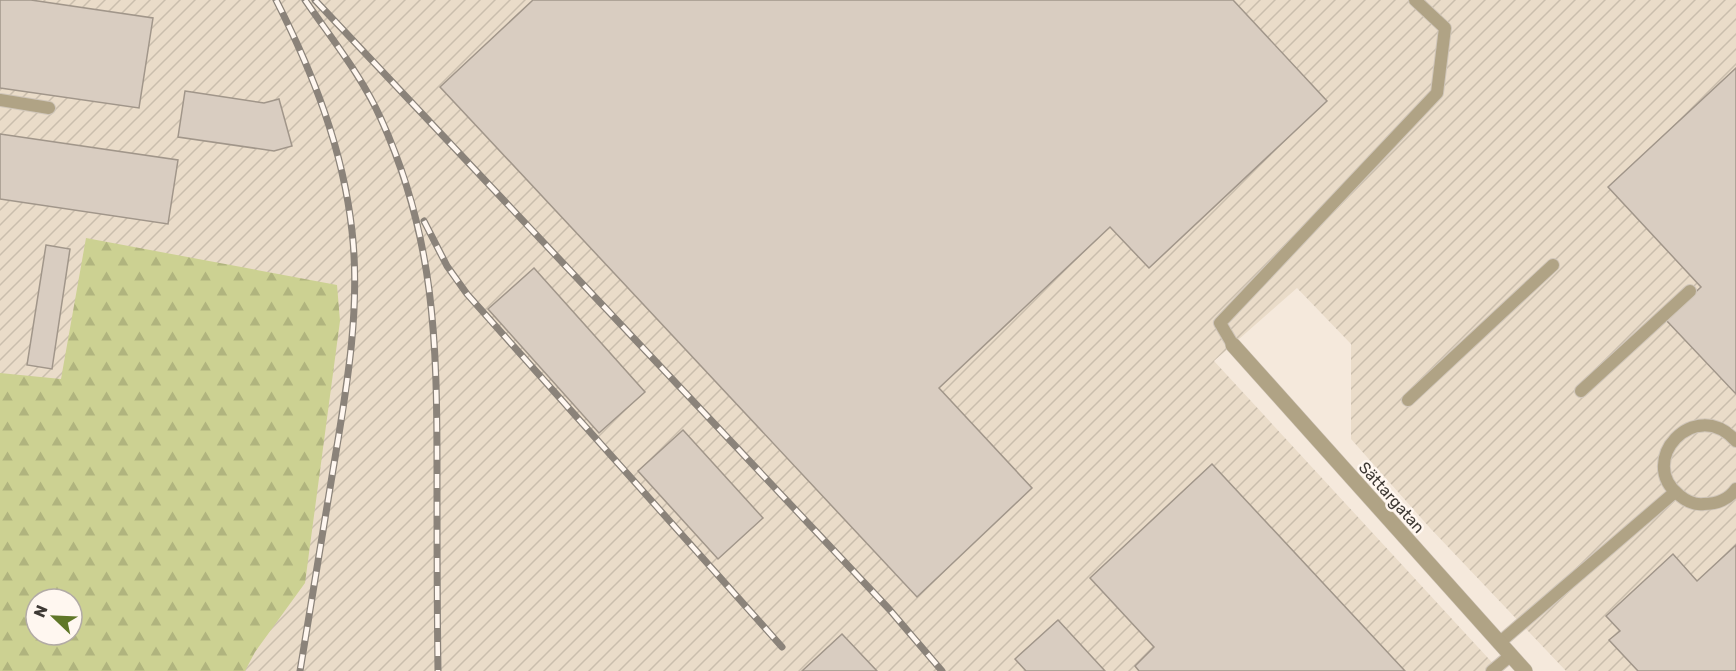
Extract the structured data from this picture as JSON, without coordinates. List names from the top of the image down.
{
  "streets": {
    "street": ["Sättargatan"]
  },
  "north": "top left"
}
